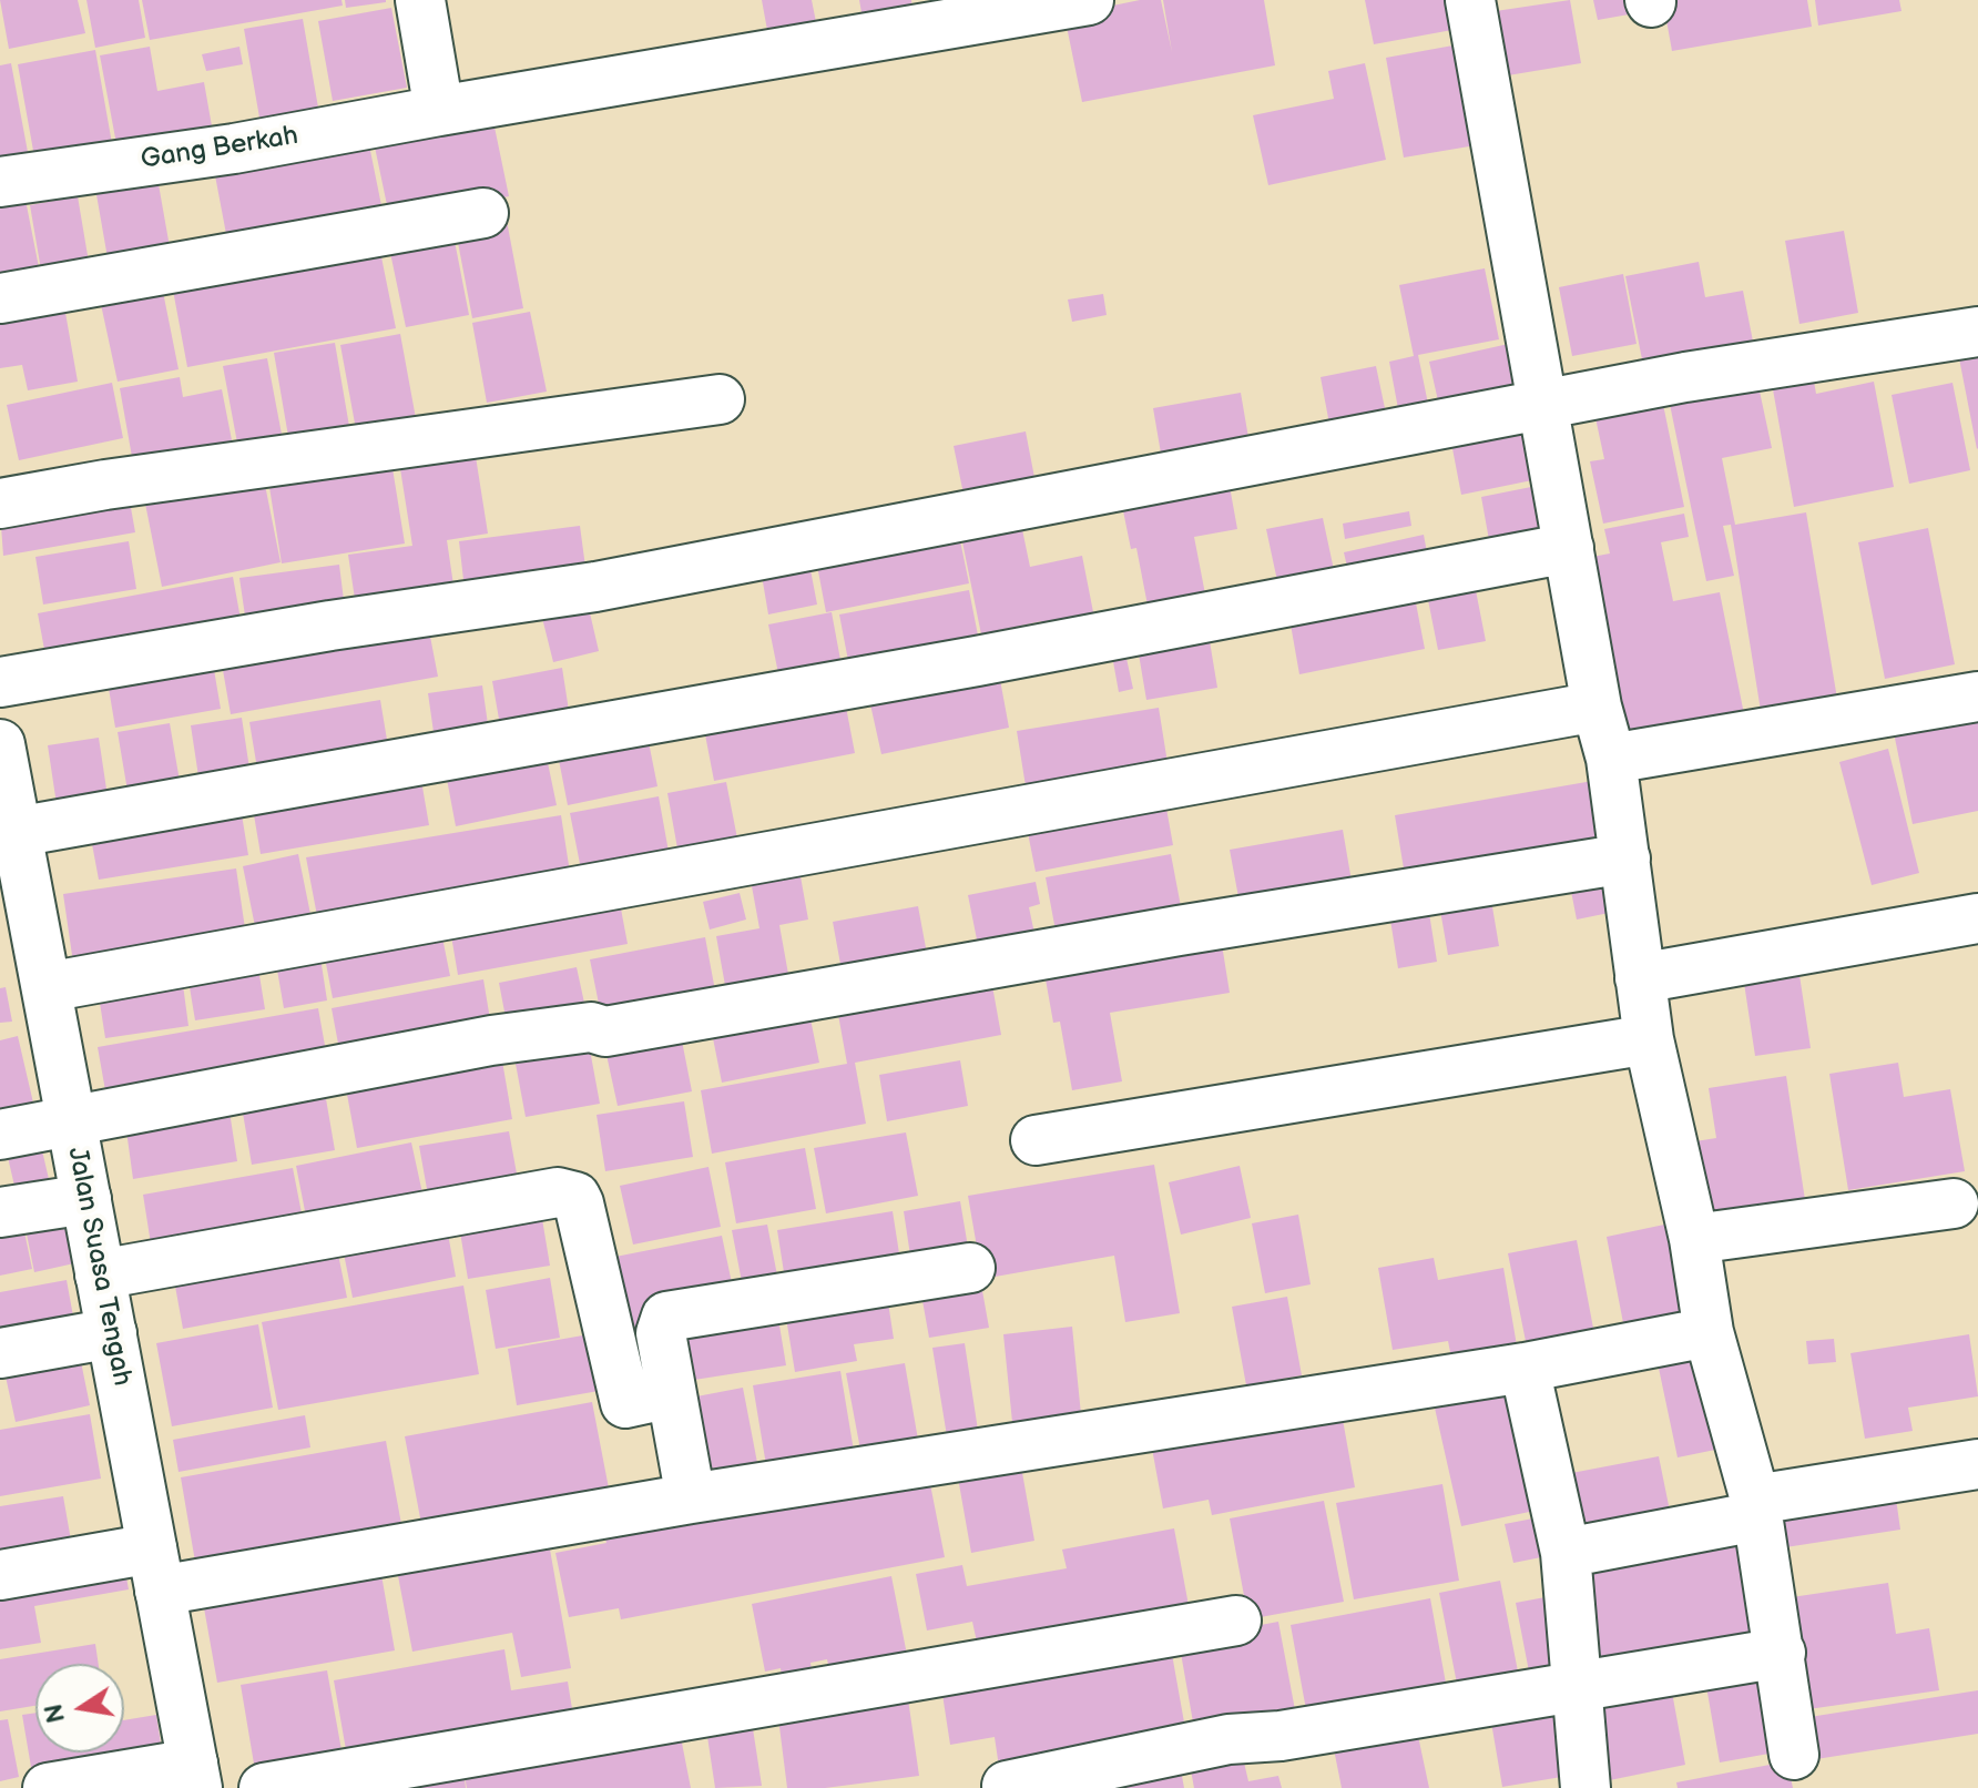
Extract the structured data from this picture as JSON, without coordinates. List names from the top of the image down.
{
  "streets": {
    "street": ["Gang Berkah", "Jalan Suasa Tengah"]
  },
  "north": "left"
}
